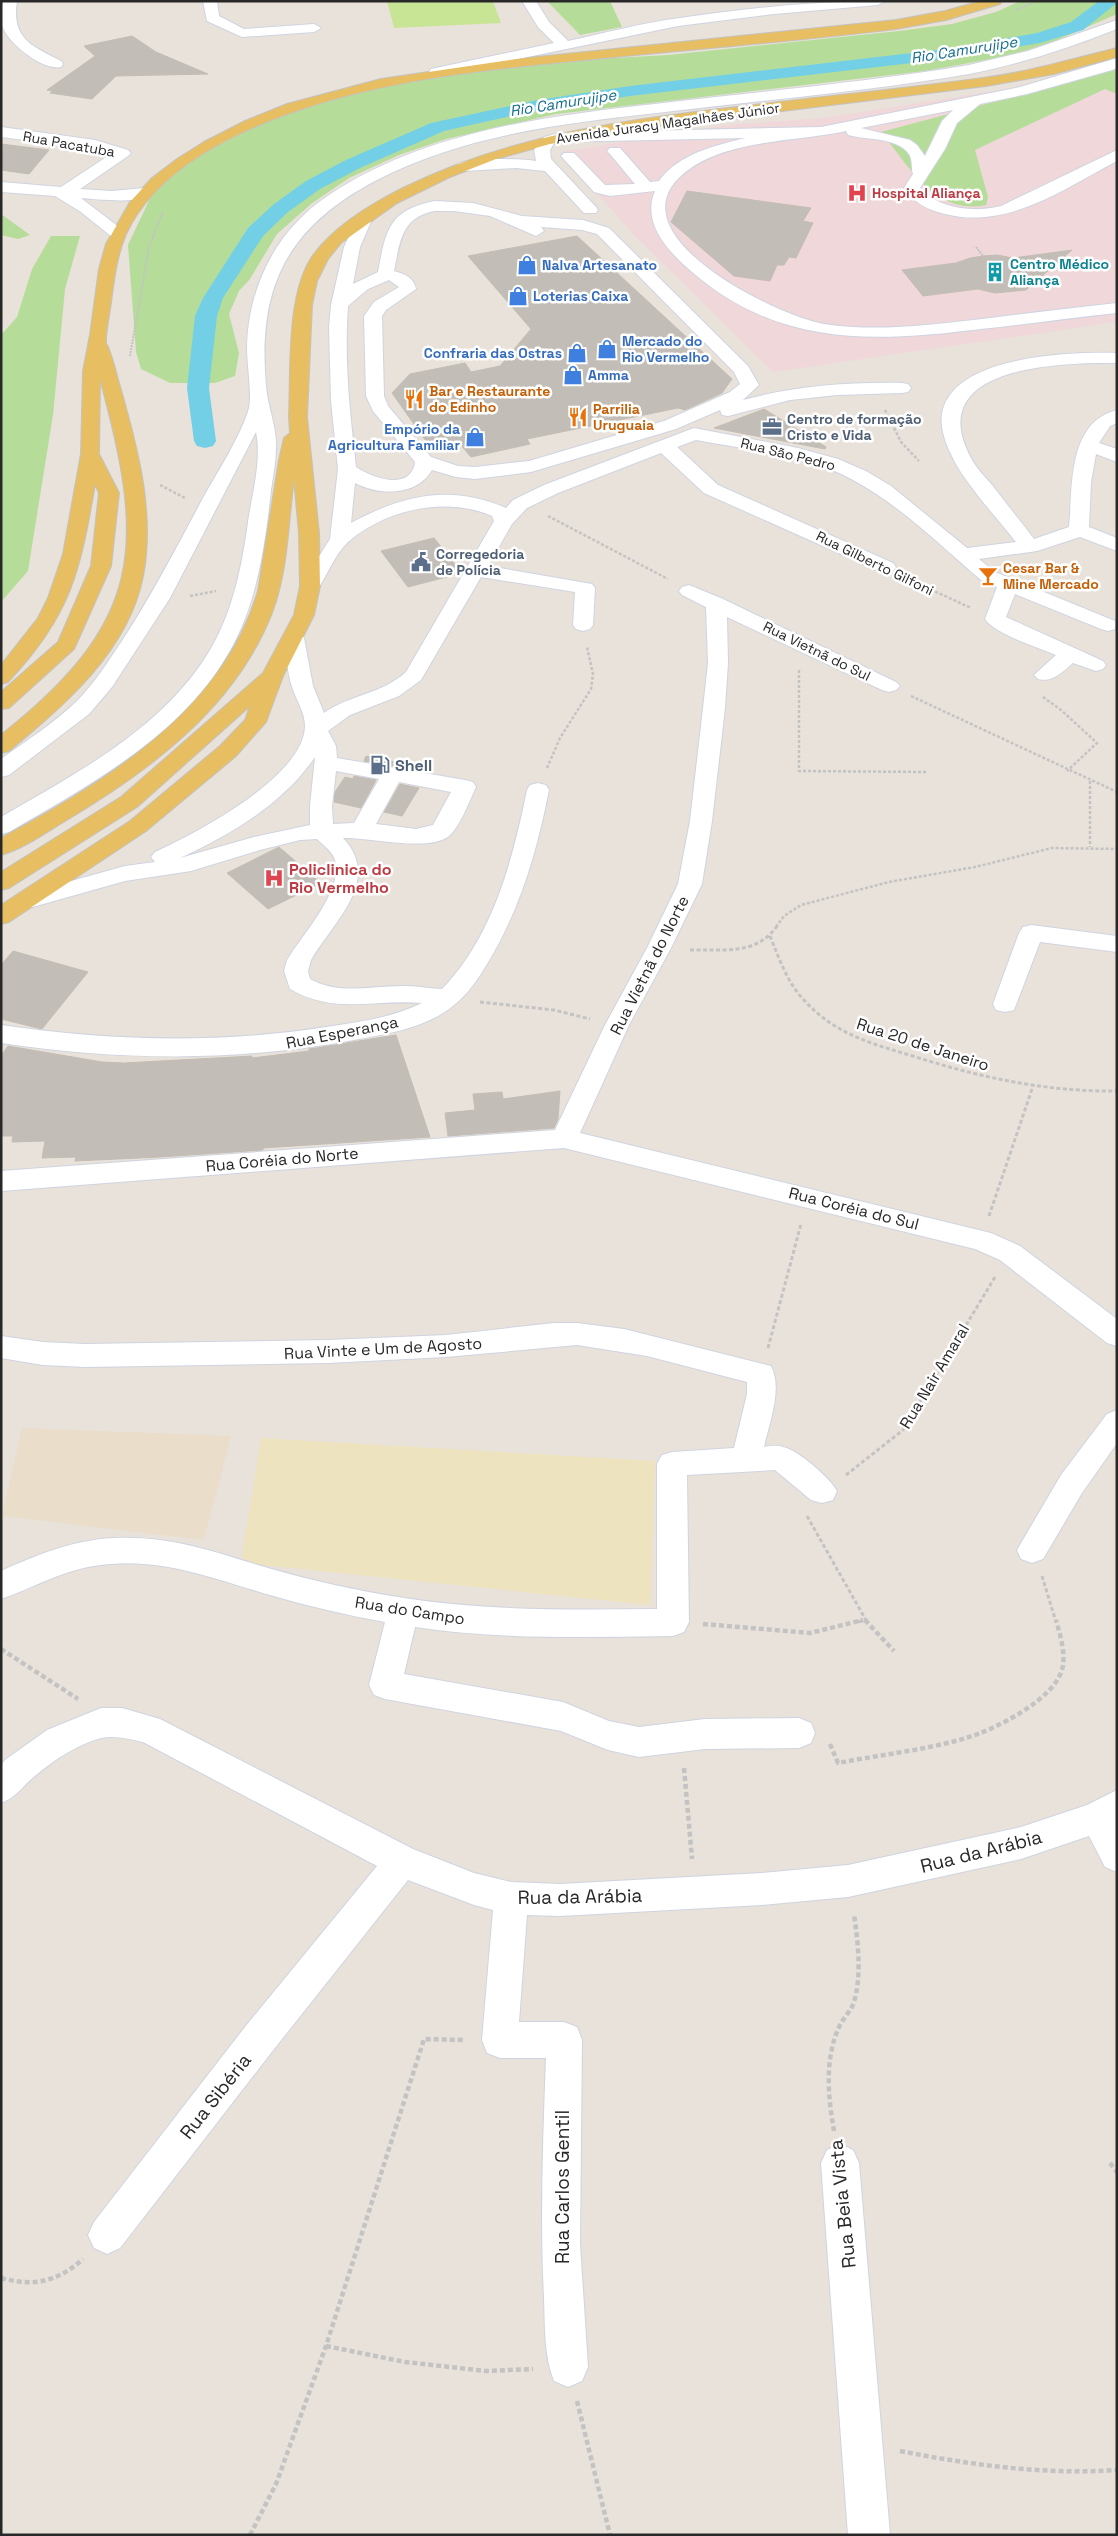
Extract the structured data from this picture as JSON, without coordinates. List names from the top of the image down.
{
  "streets": {
    "main road": ["Avenida Juracy Magalhães Júnior"],
    "street": [
      "Rua Pacatuba",
      "Rua São Pedro",
      "Rua Gilberto Gilfoni",
      "Rua Vietnã do Sul",
      "Rua Vietnã do Norte",
      "Rua Esperança",
      "Rua Coréia do Norte",
      "Rua Coréia do Sul",
      "Rua Vinte e Um de Agosto",
      "Rua do Campo",
      "Rua da Arábia",
      "Rua Sibéria",
      "Rua Carlos Gentil",
      "Rua Beia Vista"
    ],
    "path": ["Rua 20 de Janeiro", "Rua Nair Amaral"]
  },
  "crossings": [
    ["Rua Vietnã do Sul", "Rua Vietnã do Norte"],
    ["Rua Vietnã do Norte", "Rua Coréia do Norte"],
    ["Rua Vietnã do Norte", "Rua Coréia do Sul"],
    ["Rua Coréia do Norte", "Rua Coréia do Sul"],
    ["Rua Coréia do Sul", "Rua Nair Amaral"],
    ["Rua da Arábia", "Rua Sibéria"],
    ["Rua da Arábia", "Rua Beia Vista"]
  ],
  "water": ["Rio Camurujipe"],
  "places": {
    "hospital": ["Hospital Aliança", "Policlinica do Rio Vermelho"],
    "shop": [
      "Nalva Artesanato",
      "Loterias Caixa",
      "Mercado do Rio Vermelho",
      "Confraria das Ostras",
      "Amma",
      "Empório da Agricultura Familiar"
    ],
    "building": ["Centro Médico Aliança"],
    "restaurant": ["Bar e Restaurante do Edinho", "Parrilia Uruguaia"],
    "office": ["Centro de formação Cristo e Vida"],
    "public building": ["Corregedoria de Polícia"],
    "bar": ["Cesar Bar & Mine Mercado"],
    "fuel station": ["Shell"]
  }
}
